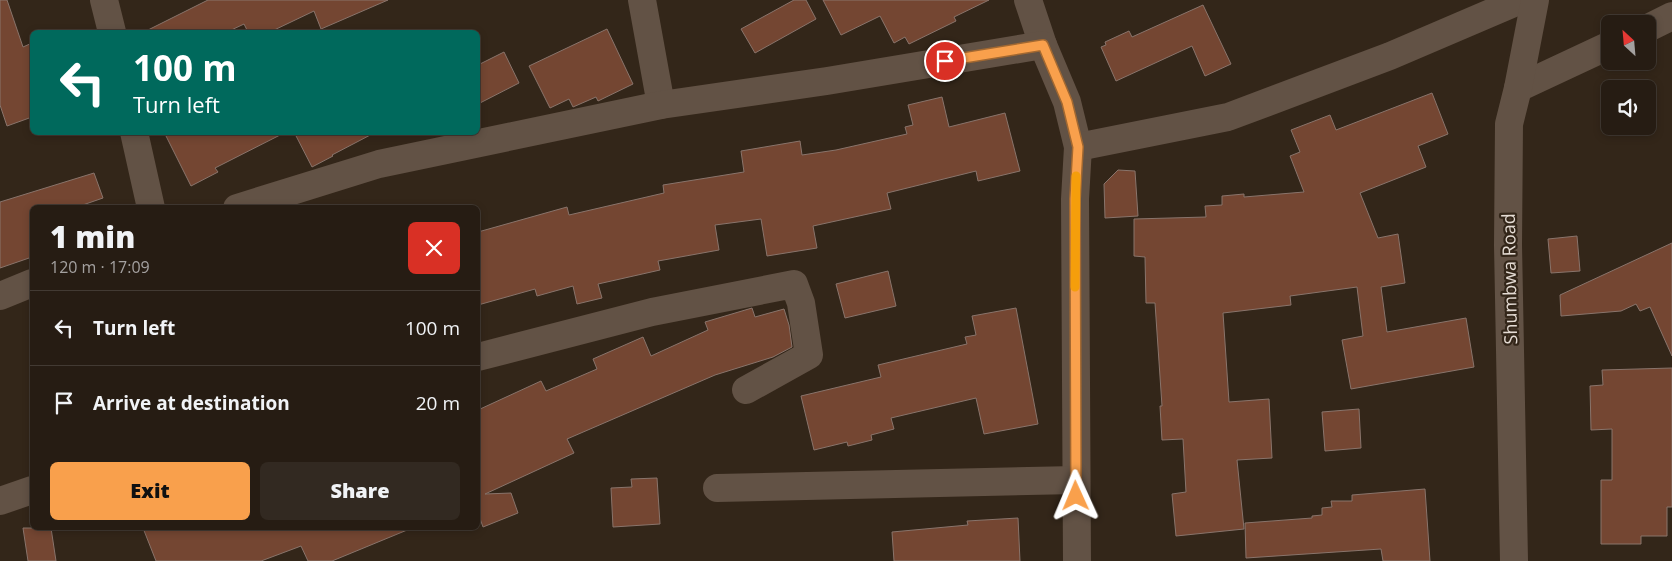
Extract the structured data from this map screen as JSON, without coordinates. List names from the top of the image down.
{
  "streets": {
    "street": ["Shumbwa Road"]
  },
  "north": "top left",
  "page": {
    "turn": ["100 m", "Turn left"],
    "heading": ["1 min", "120 m · 17:09"],
    "list": [
      {
        "name": "Turn left",
        "value": "100 m"
      },
      {
        "name": "Arrive at destination",
        "value": "20 m"
      }
    ],
    "buttons": ["Exit", "Share"]
  }
}
